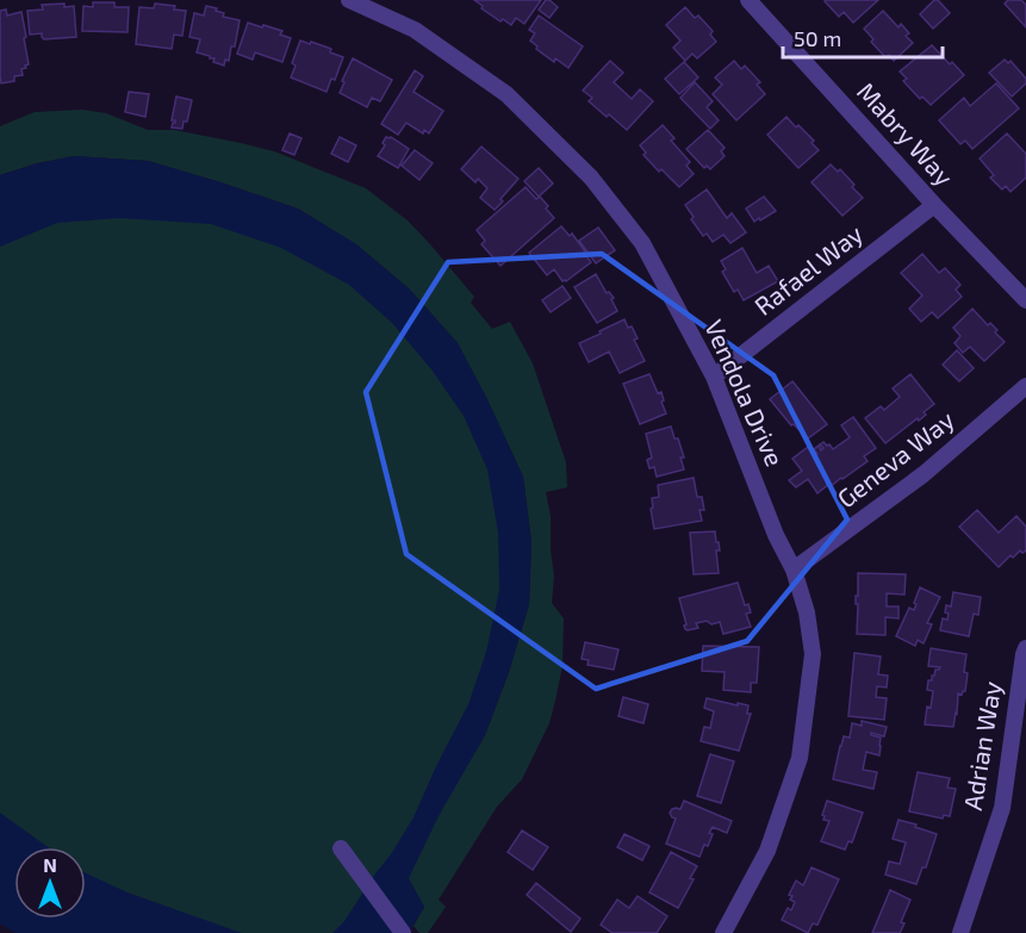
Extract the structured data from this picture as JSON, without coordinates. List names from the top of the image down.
{
  "streets": {
    "street": [
      "Mabry Way",
      "Rafael Way",
      "Vendola Drive",
      "Geneva Way",
      "Adrian Way"
    ]
  },
  "crossings": [
    ["Mabry Way", "Rafael Way"],
    ["Rafael Way", "Vendola Drive"],
    ["Vendola Drive", "Geneva Way"]
  ],
  "scale_bar": "50 m",
  "north": "top"
}
